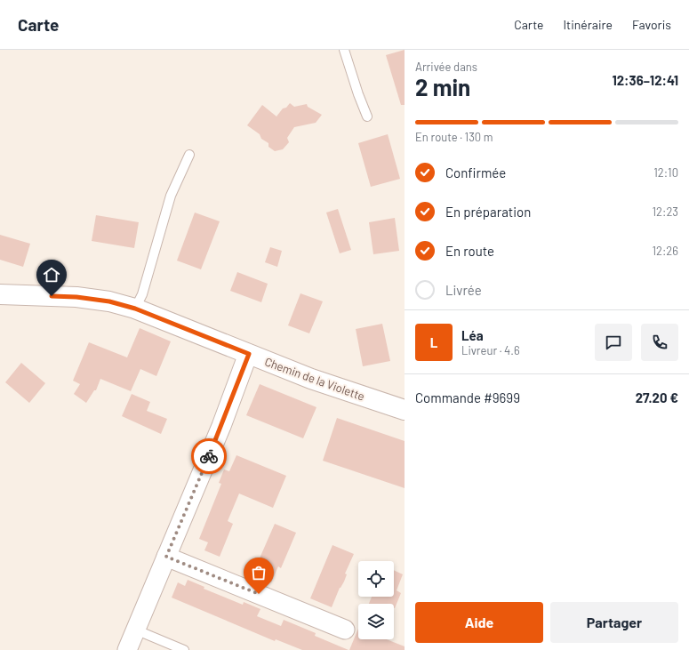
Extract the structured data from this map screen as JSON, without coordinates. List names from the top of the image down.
{
  "streets": {
    "street": ["Chemin de la Violette"]
  },
  "page": {
    "header": "Carte",
    "nav": ["Carte", "Itinéraire", "Favoris"],
    "heading": ["2 min", "Arrivée dans", "12:36–12:41"],
    "panel": [
      "Léa",
      "Livreur · 4.6",
      "Commande #9699",
      "27.20 €"
    ],
    "bar": "En route · 130 m",
    "list": [
      ["Confirmée", "12:10"],
      ["En préparation", "12:23"],
      ["En route", "12:26"],
      "Livrée"
    ],
    "round": "L",
    "buttons": ["Aide", "Partager"]
  }
}
